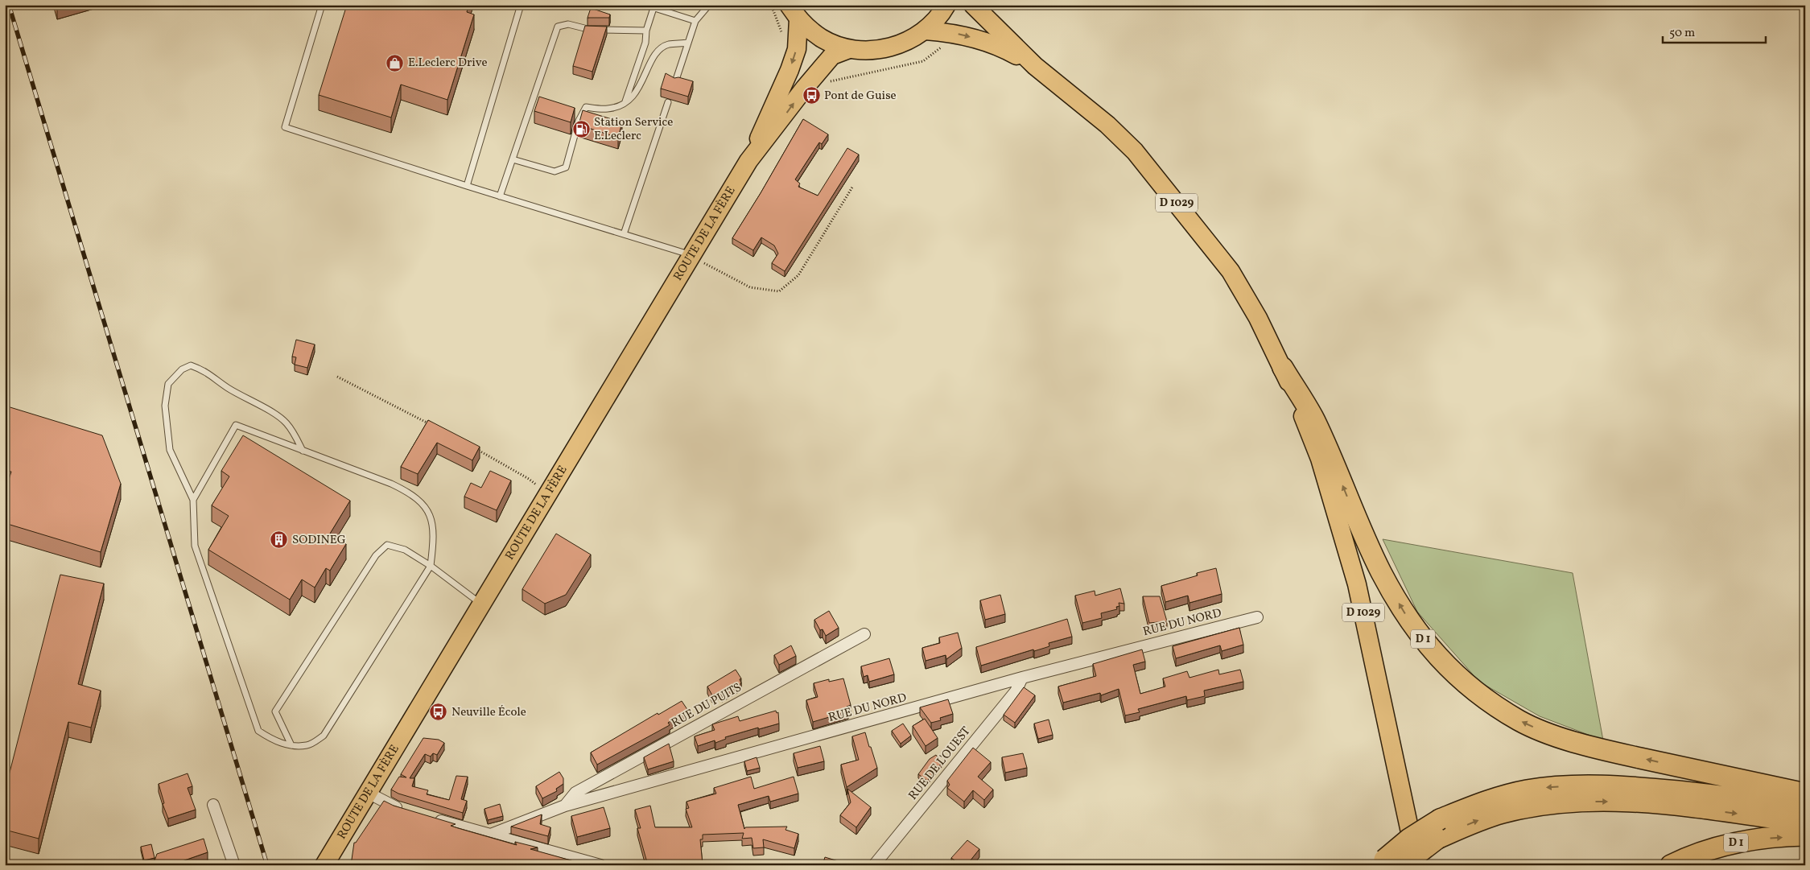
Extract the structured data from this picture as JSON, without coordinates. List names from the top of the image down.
{
  "streets": {
    "highway": ["D 1"],
    "main road": ["D 1029", "ROUTE DE LA FÈRE"],
    "street": ["RUE DU NORD", "RUE DU PUITS", "RUE DE L'OUEST"]
  },
  "crossings": [
    ["D 1029", "D 1"],
    ["RUE DU NORD", "RUE DU PUITS"],
    ["RUE DU NORD", "RUE DE L'OUEST"]
  ],
  "places": {
    "shop": ["E.Leclerc Drive"],
    "bus stop": ["Pont de Guise", "Neuville École"],
    "fuel station": ["Station Service E.Leclerc"],
    "building": ["SODINEG"]
  },
  "scale_bar": "50 m"
}
